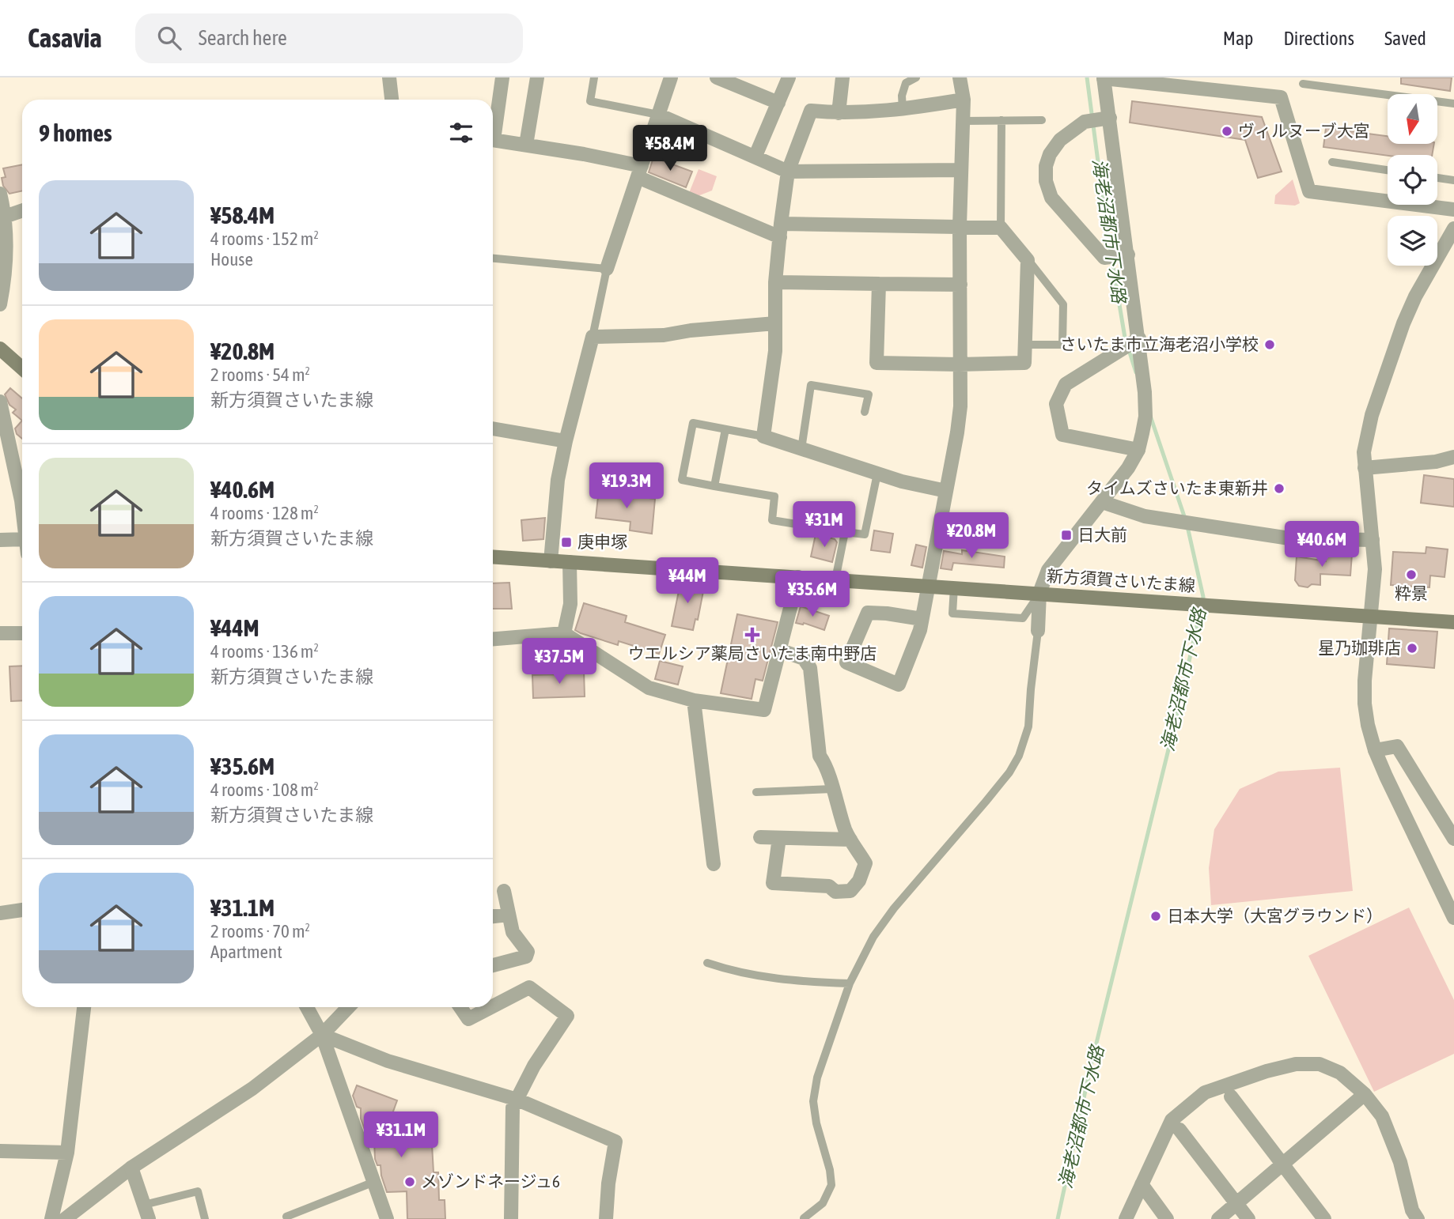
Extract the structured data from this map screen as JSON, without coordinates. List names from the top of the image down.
{
  "streets": {
    "main road": ["新方須賀さいたま線"]
  },
  "water": ["海老沼都市下水路"],
  "places": {
    "other": [
      "ヴィルヌーブ大宮",
      "さいたま市立海老沼小学校",
      "タイムズさいたま東新井",
      "粋景",
      "星乃珈琲店",
      "日本大学（大宮グラウンド）",
      "メゾンドネージュ6"
    ],
    "transit": ["日大前", "庚申塚"],
    "health": ["ウエルシア薬局さいたま南中野店"]
  },
  "north": "bottom",
  "page": {
    "header": "Casavia",
    "search": "Search here",
    "nav": ["Map", "Directions", "Saved"],
    "heading": "9 homes",
    "price": [
      "¥58.4M",
      "¥19.3M",
      "¥31M",
      "¥20.8M",
      "¥40.6M",
      "¥44M",
      "¥35.6M",
      "¥37.5M",
      "¥31.1M"
    ],
    "list": [
      {
        "name": "¥58.4M",
        "note": "4 rooms · 152 m² · House"
      },
      {
        "name": "¥20.8M",
        "note": "2 rooms · 54 m² · 新方須賀さいたま線"
      },
      {
        "name": "¥40.6M",
        "note": "4 rooms · 128 m² · 新方須賀さいたま線"
      },
      {
        "name": "¥44M",
        "note": "4 rooms · 136 m² · 新方須賀さいたま線"
      },
      {
        "name": "¥35.6M",
        "note": "4 rooms · 108 m² · 新方須賀さいたま線"
      },
      {
        "name": "¥31.1M",
        "note": "2 rooms · 70 m² · Apartment"
      }
    ]
  }
}
